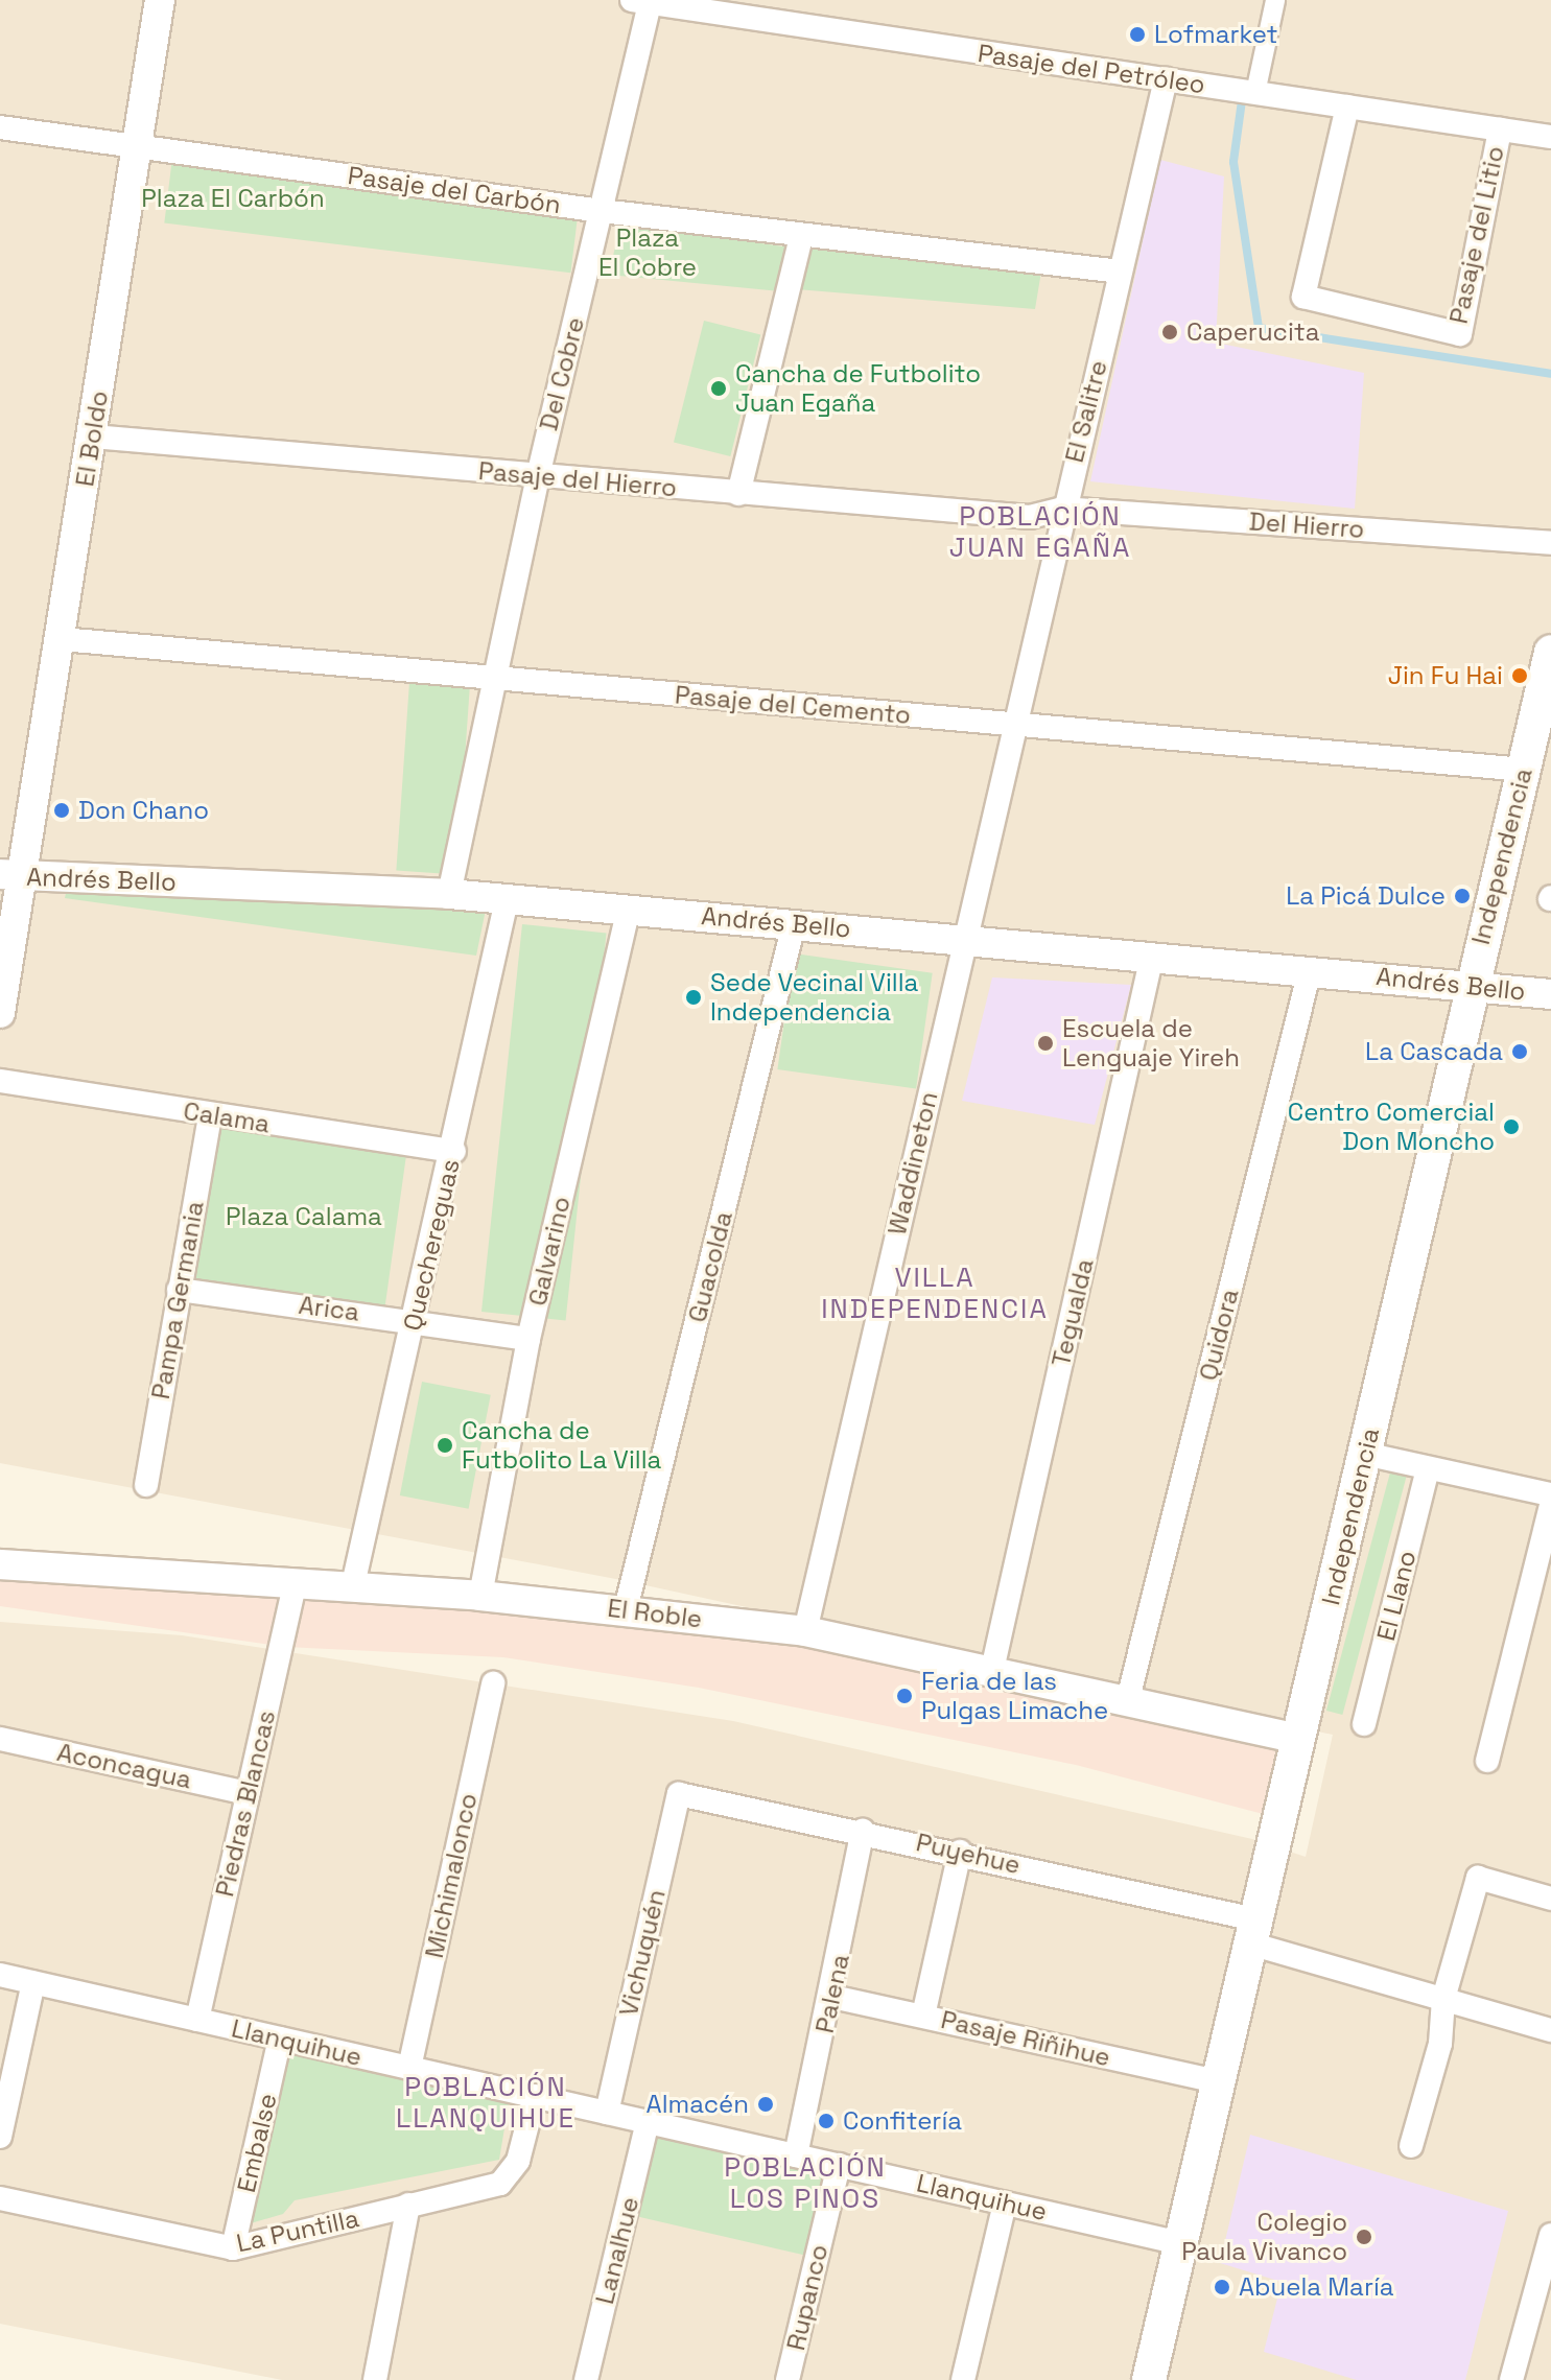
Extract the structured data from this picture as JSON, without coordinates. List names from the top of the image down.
{
  "streets": {
    "main road": ["Independencia"],
    "street": [
      "Pasaje del Petróleo",
      "Pasaje del Carbón",
      "Pasaje del Litio",
      "Del Cobre",
      "El Salitre",
      "El Boldo",
      "Pasaje del Hierro",
      "Del Hierro",
      "Pasaje del Cemento",
      "Andrés Bello",
      "Calama",
      "Waddineton",
      "Quechereguas",
      "Galvarino",
      "Guacolda",
      "Pampa Germania",
      "Arica",
      "Tegualda",
      "Quidora",
      "El Llano",
      "El Roble",
      "Aconcagua",
      "Piedras Blancas",
      "Puyehue",
      "Michimalonco",
      "Vichuquén",
      "Palena",
      "Pasaje Riñihue",
      "Llanquihue",
      "Embalse",
      "La Puntilla",
      "Lanalhue",
      "Rupanco"
    ]
  },
  "crossings": [
    ["Pasaje del Petróleo", "Pasaje del Litio"],
    ["Pasaje del Petróleo", "Del Cobre"],
    ["Pasaje del Petróleo", "El Salitre"],
    ["Pasaje del Carbón", "Del Cobre"],
    ["Pasaje del Carbón", "El Salitre"],
    ["Pasaje del Carbón", "El Boldo"],
    ["Del Cobre", "Pasaje del Hierro"],
    ["Del Cobre", "Pasaje del Cemento"],
    ["Del Cobre", "Andrés Bello"],
    ["El Salitre", "Pasaje del Hierro"],
    ["El Salitre", "Del Hierro"],
    ["El Salitre", "Pasaje del Cemento"],
    ["El Salitre", "Andrés Bello"],
    ["El Salitre", "Waddineton"],
    ["El Boldo", "Pasaje del Hierro"],
    ["El Boldo", "Pasaje del Cemento"],
    ["El Boldo", "Andrés Bello"],
    ["Pasaje del Hierro", "Del Hierro"],
    ["Pasaje del Cemento", "Independencia"],
    ["Independencia", "Andrés Bello"],
    ["Independencia", "El Roble"],
    ["Independencia", "Puyehue"],
    ["Independencia", "Pasaje Riñihue"],
    ["Independencia", "Llanquihue"],
    ["Andrés Bello", "Waddineton"],
    ["Andrés Bello", "Quechereguas"],
    ["Andrés Bello", "Galvarino"],
    ["Andrés Bello", "Guacolda"],
    ["Andrés Bello", "Tegualda"],
    ["Andrés Bello", "Quidora"],
    ["Calama", "Quechereguas"],
    ["Calama", "Pampa Germania"],
    ["Waddineton", "El Roble"],
    ["Quechereguas", "Arica"],
    ["Quechereguas", "El Roble"],
    ["Galvarino", "Arica"],
    ["Galvarino", "El Roble"],
    ["Guacolda", "El Roble"],
    ["Pampa Germania", "Arica"],
    ["Tegualda", "El Roble"],
    ["Quidora", "El Roble"],
    ["El Roble", "Piedras Blancas"],
    ["Aconcagua", "Piedras Blancas"],
    ["Piedras Blancas", "Llanquihue"],
    ["Puyehue", "Vichuquén"],
    ["Puyehue", "Palena"],
    ["Michimalonco", "Llanquihue"],
    ["Vichuquén", "Llanquihue"],
    ["Palena", "Pasaje Riñihue"],
    ["Palena", "Llanquihue"],
    ["Llanquihue", "Embalse"],
    ["Llanquihue", "La Puntilla"],
    ["Llanquihue", "Lanalhue"],
    ["Llanquihue", "Rupanco"],
    ["Embalse", "La Puntilla"]
  ],
  "districts": [
    "POBLACIÓN JUAN EGAÑA",
    "VILLA INDEPENDENCIA",
    "POBLACIÓN LLANQUIHUE",
    "POBLACIÓN LOS PINOS"
  ],
  "parks": ["Plaza El Carbón", "Plaza El Cobre", "Plaza Calama"],
  "places": [
    "Lofmarket",
    "Caperucita",
    "Cancha de Futbolito Juan Egaña",
    "Jin Fu Hai",
    "Don Chano",
    "La Picá Dulce",
    "Sede Vecinal Villa Independencia",
    "Escuela de Lenguaje Yireh",
    "La Cascada",
    "Centro Comercial Don Moncho",
    "Cancha de Futbolito La Villa",
    "Feria de las Pulgas Limache",
    "Almacén",
    "Confitería",
    "Colegio Paula Vivanco",
    "Abuela María"
  ]
}
